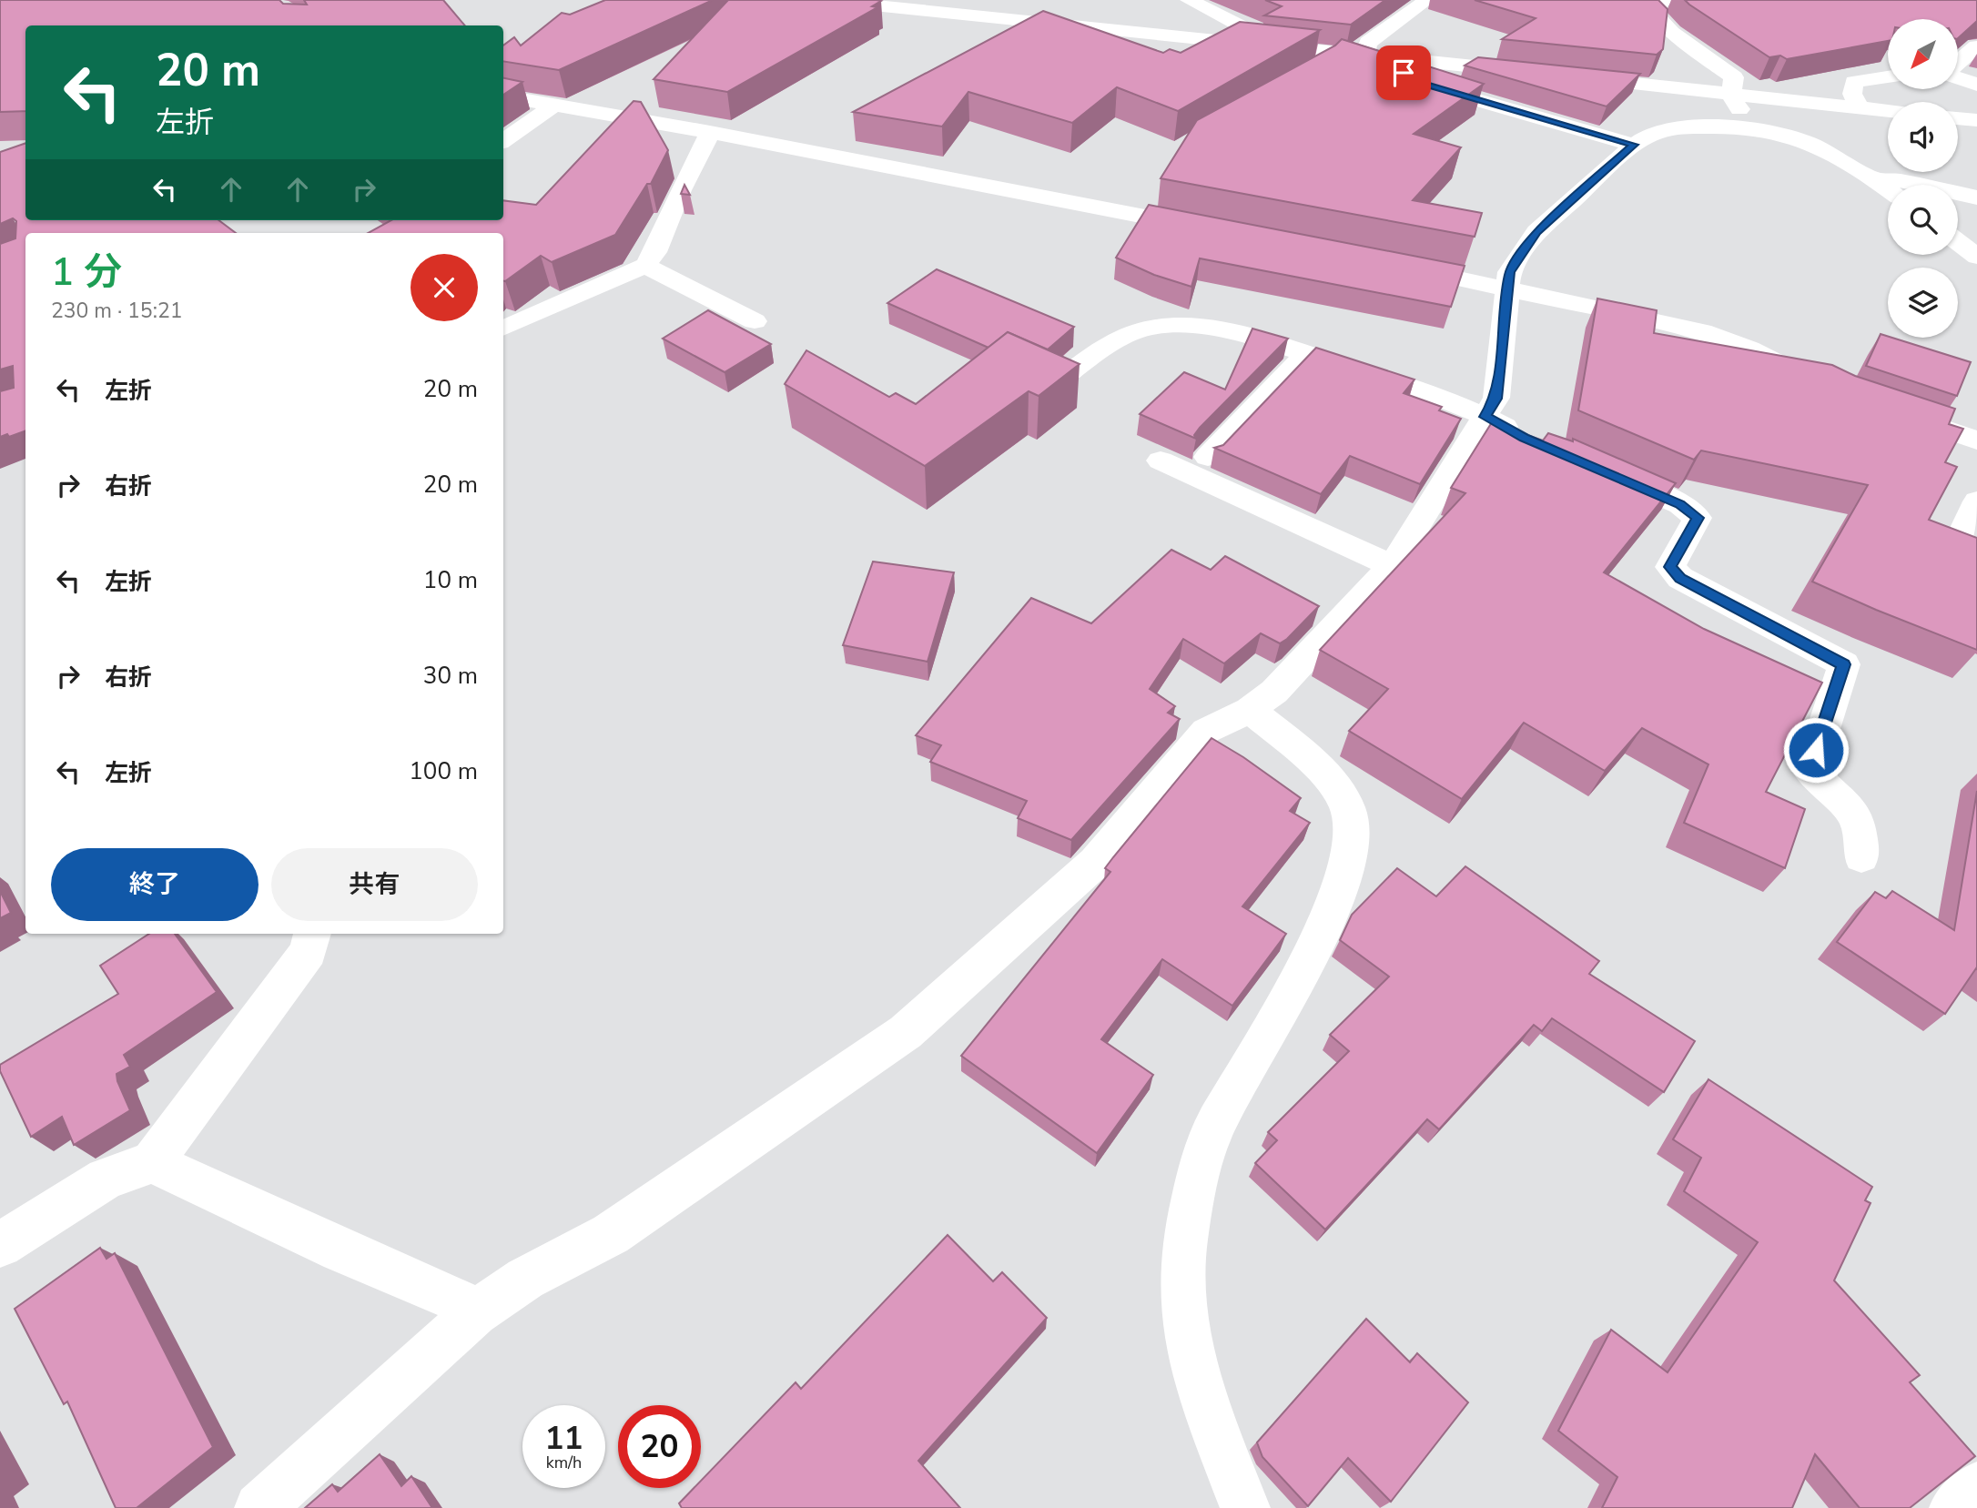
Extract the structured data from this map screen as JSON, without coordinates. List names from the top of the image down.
{
  "north": "bottom left",
  "page": {
    "turn": ["20 m", "左折"],
    "heading": ["1 分", "230 m · 15:21"],
    "list": [
      {
        "name": "左折",
        "value": "20 m"
      },
      {
        "name": "右折",
        "value": "20 m"
      },
      {
        "name": "左折",
        "value": "10 m"
      },
      {
        "name": "右折",
        "value": "30 m"
      },
      {
        "name": "左折",
        "value": "100 m"
      }
    ],
    "buttons": ["終了", "共有"],
    "speed": "11 km/h",
    "limit": "20"
  }
}
